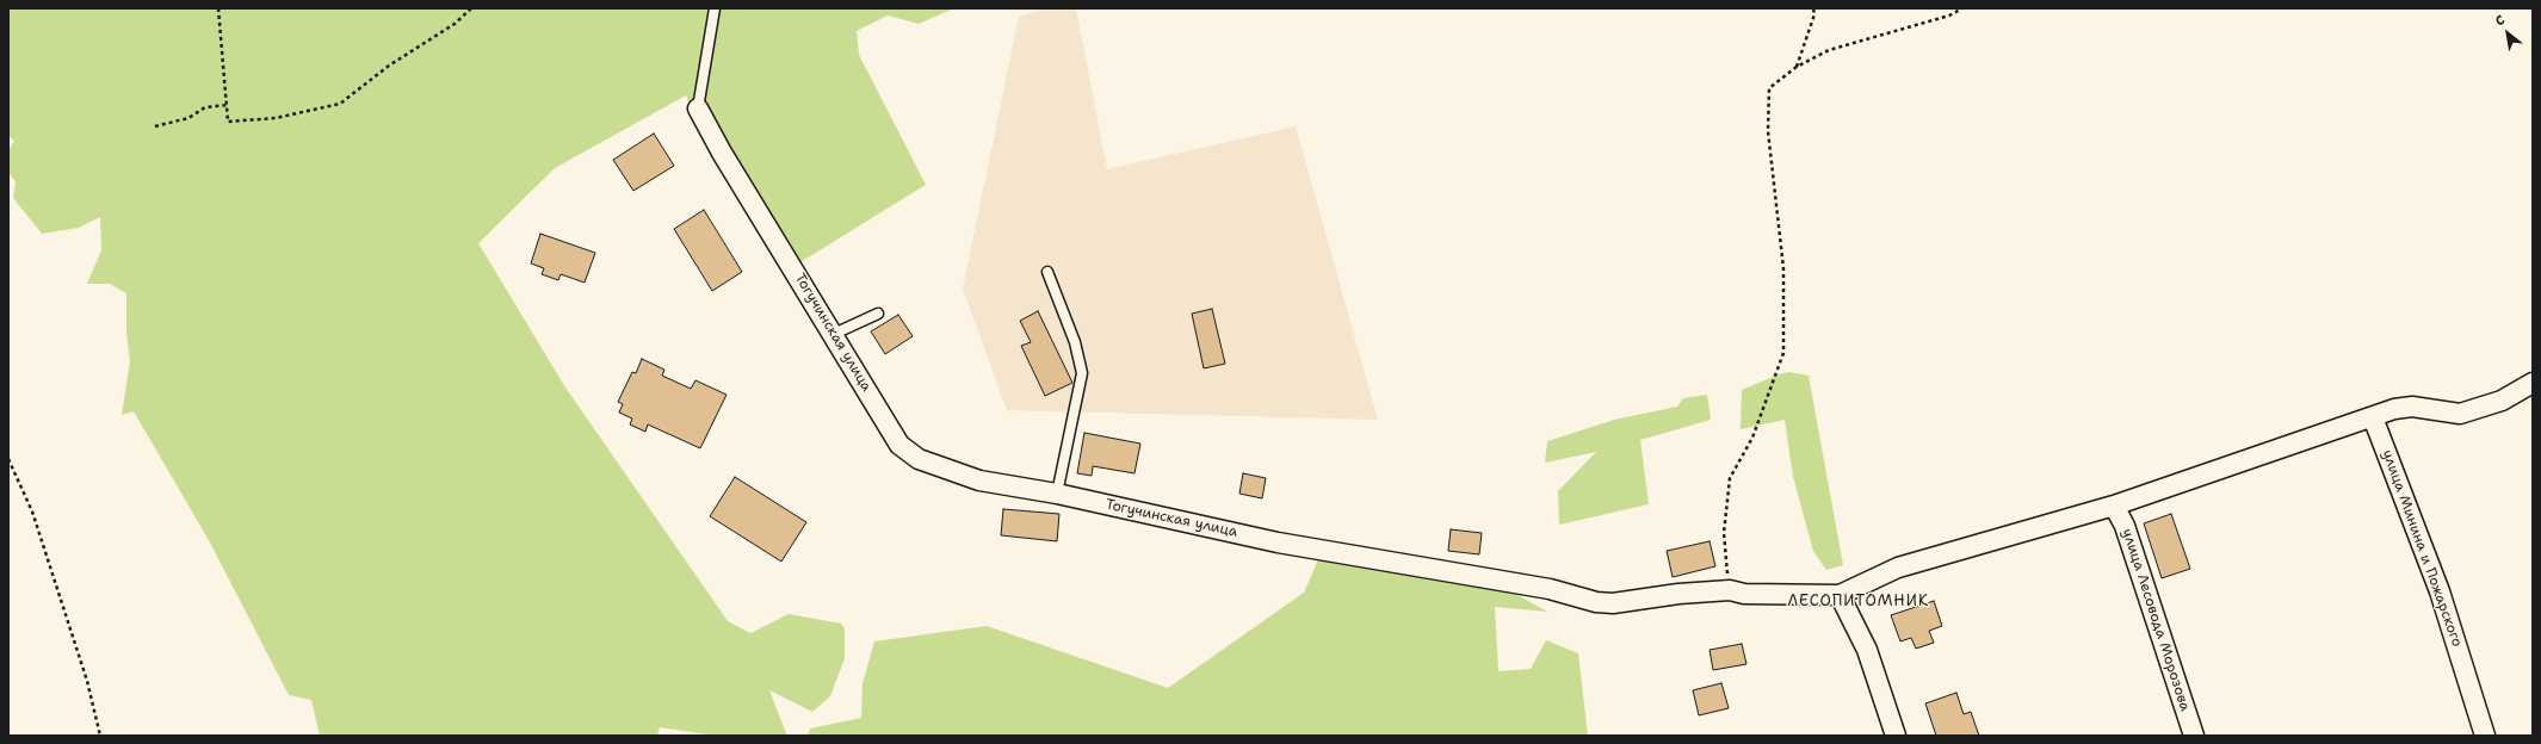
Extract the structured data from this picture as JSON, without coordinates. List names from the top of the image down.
{
  "streets": {
    "street": ["Тогучинская улица", "улица Минина и Пожарского", "улица Лесовода Морозова"]
  },
  "districts": ["ЛЕСОПИТОМНИК"],
  "north": "top left"
}
